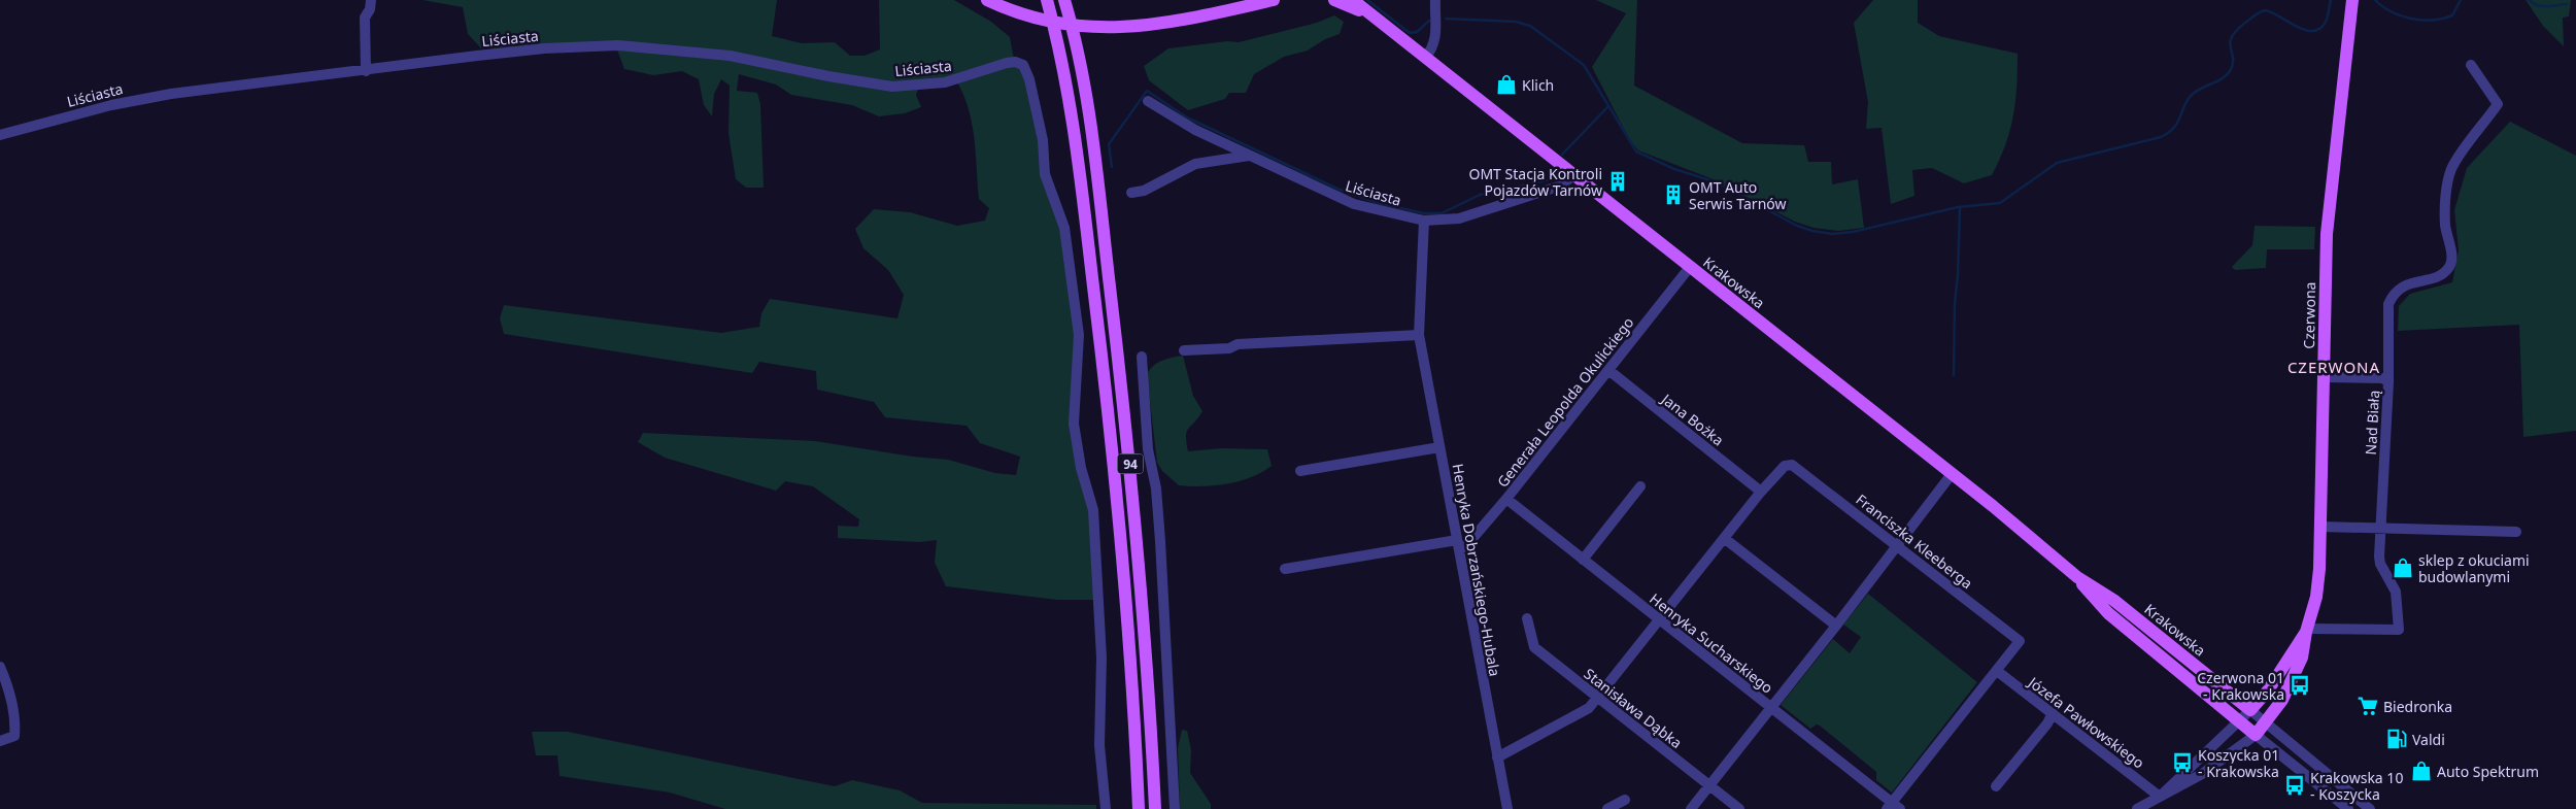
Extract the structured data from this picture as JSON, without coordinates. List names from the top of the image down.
{
  "streets": {
    "main road": ["Krakowska", "Czerwona", "94"],
    "street": [
      "Liściasta",
      "Generała Leopolda Okulickiego",
      "Jana Bożka",
      "Nad Białą",
      "Franciszka Kleeberga",
      "Henryka Dobrzańskiego-Hubala",
      "Henryka Sucharskiego",
      "Stanisława Dąbka",
      "Józefa Pawłowskiego"
    ]
  },
  "crossings": [
    ["Liściasta", "Krakowska"],
    ["Liściasta", "Henryka Dobrzańskiego-Hubala"],
    ["Krakowska", "Czerwona"],
    ["Krakowska", "Generała Leopolda Okulickiego"],
    ["Czerwona", "Nad Białą"],
    ["Generała Leopolda Okulickiego", "Jana Bożka"],
    ["Generała Leopolda Okulickiego", "Henryka Dobrzańskiego-Hubala"],
    ["Generała Leopolda Okulickiego", "Henryka Sucharskiego"],
    ["Jana Bożka", "Franciszka Kleeberga"],
    ["Franciszka Kleeberga", "Henryka Dobrzańskiego-Hubala"],
    ["Franciszka Kleeberga", "Henryka Sucharskiego"],
    ["Franciszka Kleeberga", "Stanisława Dąbka"],
    ["Franciszka Kleeberga", "Józefa Pawłowskiego"]
  ],
  "districts": ["CZERWONA"],
  "places": {
    "shop": ["Klich", "sklep z okuciami budowlanymi", "Auto Spektrum"],
    "building": ["OMT Stacja Kontroli Pojazdów Tarnów", "OMT Auto Serwis Tarnów"],
    "bus stop": ["Czerwona 01 - Krakowska", "Koszycka 01 - Krakowska", "Krakowska 10 - Koszycka"],
    "supermarket": ["Biedronka"],
    "fuel station": ["Valdi"]
  }
}
